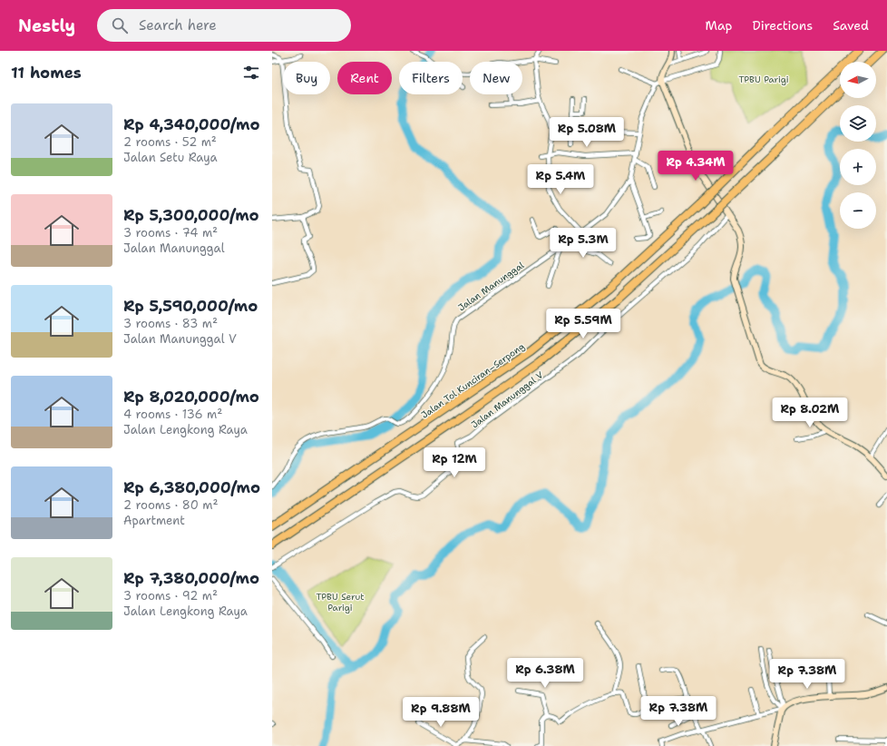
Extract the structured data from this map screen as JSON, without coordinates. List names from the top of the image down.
{
  "streets": {
    "highway": ["Jalan Tol Kunciran–Serpong"],
    "street": ["Jalan Manunggal", "Jalan Manunggal V"]
  },
  "parks": ["TPBU Parigi", "TPBU Serut Parigi"],
  "north": "left",
  "page": {
    "header": "Nestly",
    "search": "Search here",
    "nav": ["Map", "Directions", "Saved"],
    "heading": "11 homes",
    "map_buttons": ["+", "−"],
    "chip": [
      "Buy",
      "Rent",
      "Filters",
      "New"
    ],
    "list": [
      {
        "name": "Rp 4,340,000/mo",
        "note": "2 rooms · 52 m² · Jalan Setu Raya"
      },
      {
        "name": "Rp 5,300,000/mo",
        "note": "3 rooms · 74 m² · Jalan Manunggal"
      },
      {
        "name": "Rp 5,590,000/mo",
        "note": "3 rooms · 83 m² · Jalan Manunggal V"
      },
      {
        "name": "Rp 8,020,000/mo",
        "note": "4 rooms · 136 m² · Jalan Lengkong Raya"
      },
      {
        "name": "Rp 6,380,000/mo",
        "note": "2 rooms · 80 m² · Apartment"
      },
      {
        "name": "Rp 7,380,000/mo",
        "note": "3 rooms · 92 m² · Jalan Lengkong Raya"
      }
    ],
    "price": [
      "Rp 5.08M",
      "Rp 4.34M",
      "Rp 5.4M",
      "Rp 5.3M",
      "Rp 5.59M",
      "Rp 8.02M",
      "Rp 12M",
      "Rp 6.38M",
      "Rp 7.38M",
      "Rp 7.38M",
      "Rp 9.88M"
    ]
  }
}
